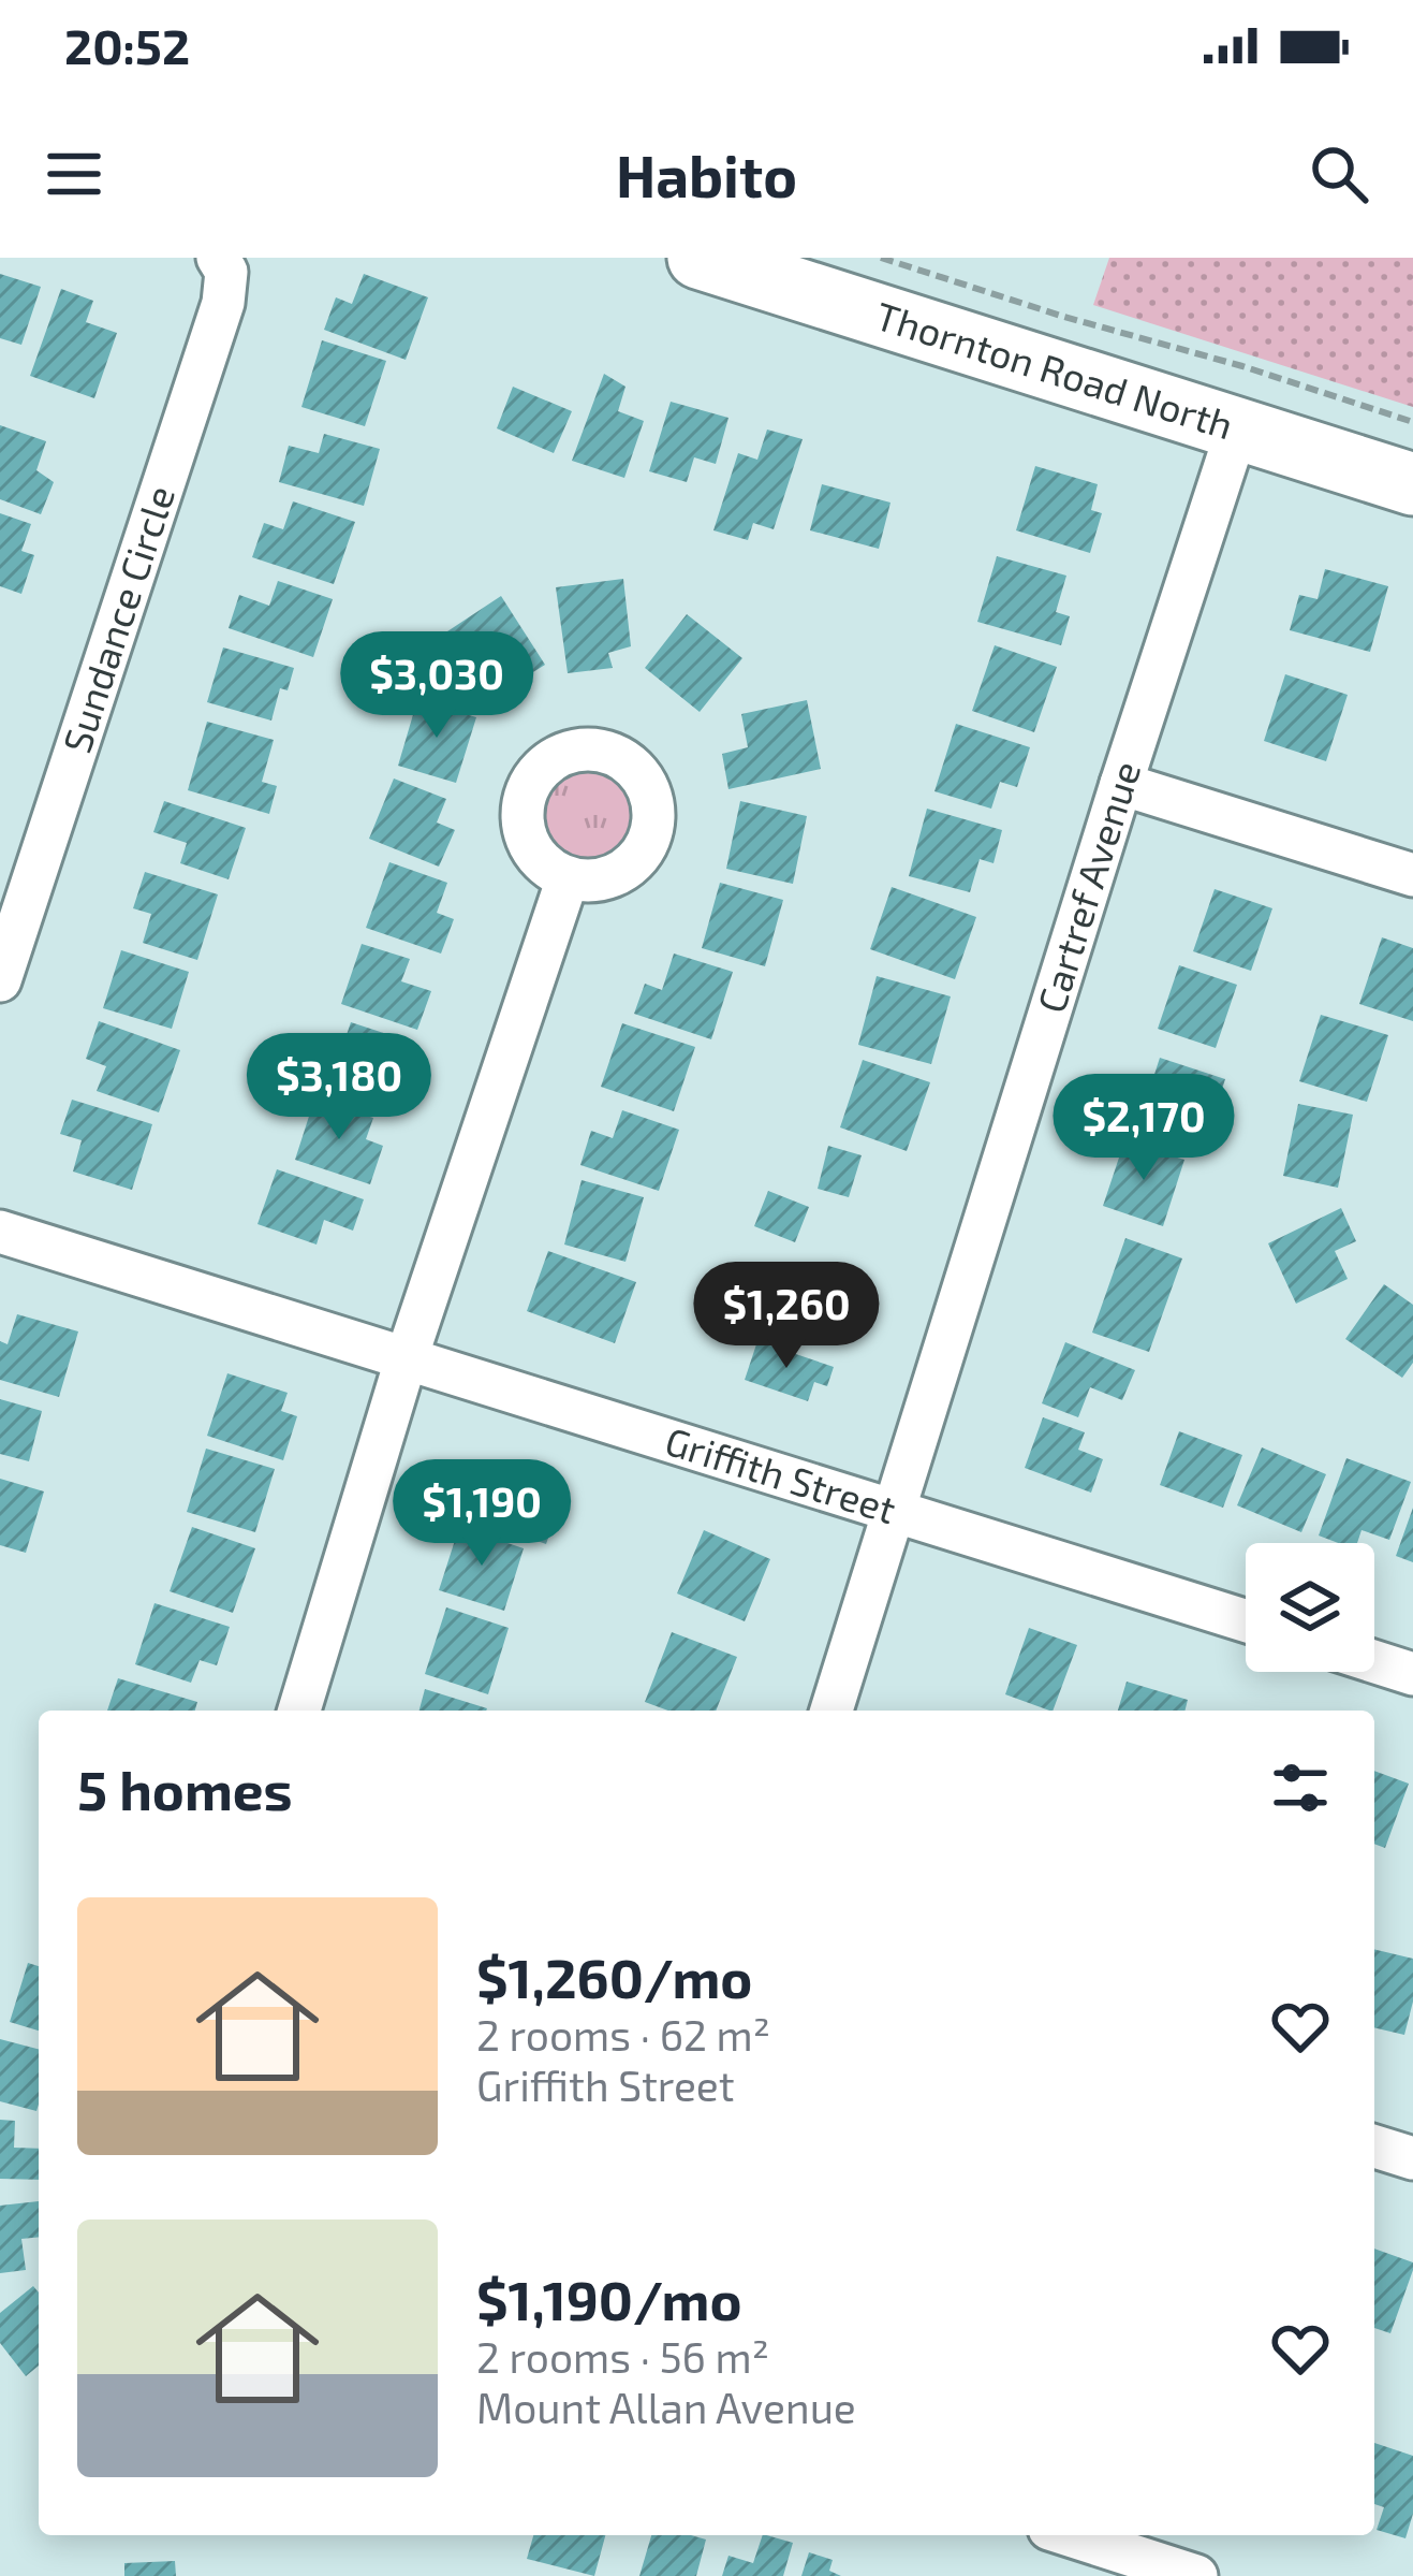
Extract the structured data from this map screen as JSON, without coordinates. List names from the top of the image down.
{
  "streets": {
    "main road": ["Thornton Road North"],
    "street": ["Sundance Circle", "Cartref Avenue", "Griffith Street"]
  },
  "crossings": [
    ["Thornton Road North", "Cartref Avenue"],
    ["Cartref Avenue", "Griffith Street"]
  ],
  "page": {
    "status": "20:52",
    "header": "Habito",
    "price": [
      "$3,030",
      "$3,180",
      "$2,170",
      "$1,260",
      "$1,190"
    ],
    "heading": "5 homes",
    "list": [
      {
        "name": "$1,260/mo",
        "note": "2 rooms · 62 m² · Griffith Street"
      },
      {
        "name": "$1,190/mo",
        "note": "2 rooms · 56 m² · Mount Allan Avenue"
      }
    ]
  }
}
